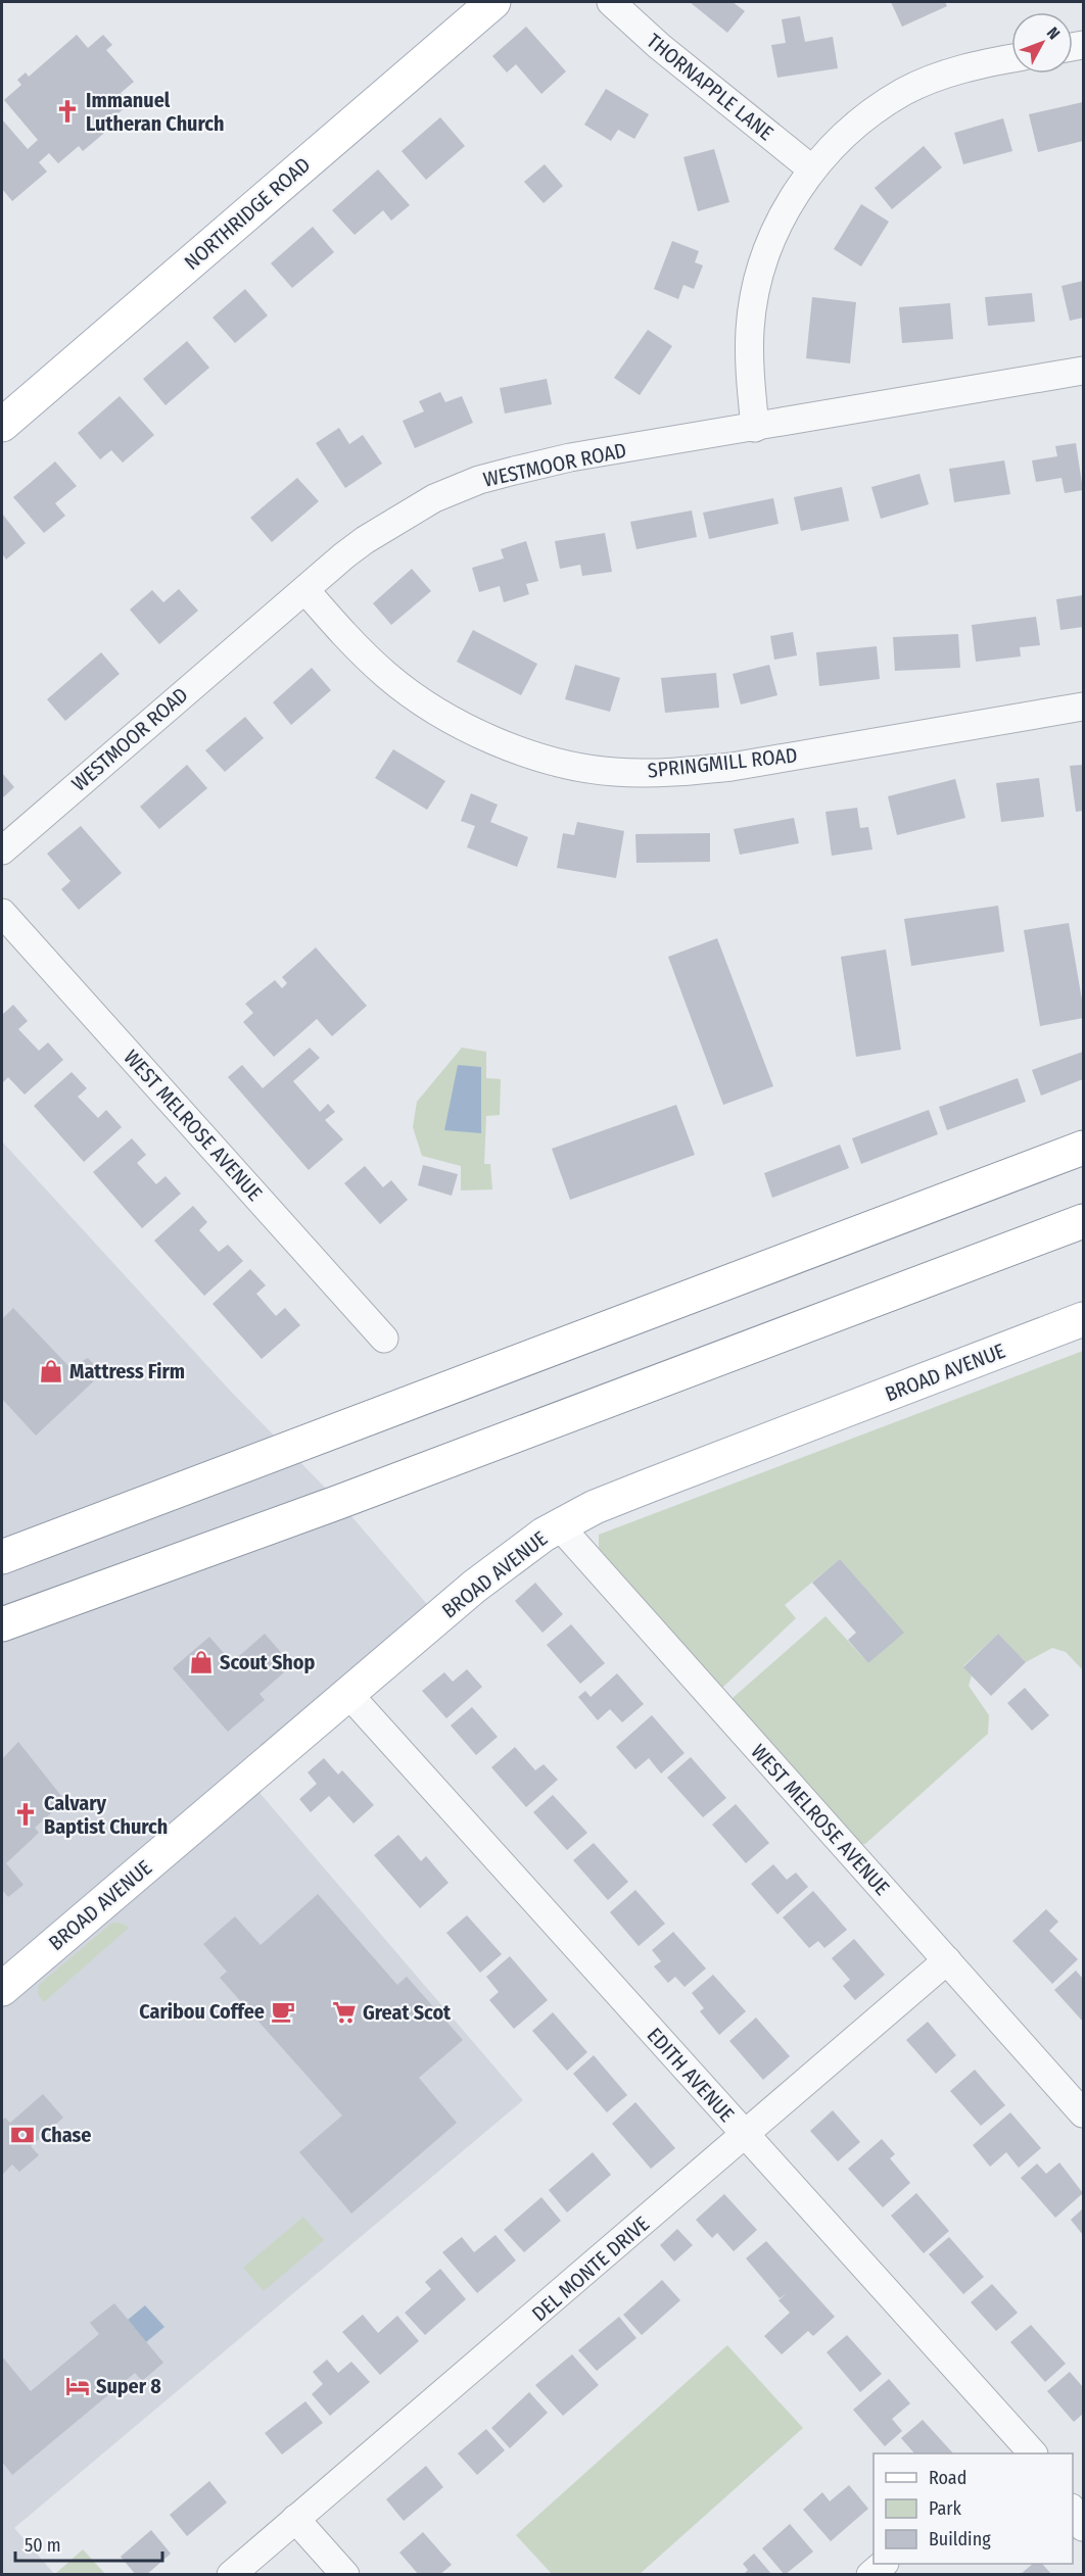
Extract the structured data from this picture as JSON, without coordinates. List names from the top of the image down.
{
  "streets": {
    "main road": ["NORTHRIDGE ROAD", "BROAD AVENUE"],
    "street": [
      "THORNAPPLE LANE",
      "WESTMOOR ROAD",
      "SPRINGMILL ROAD",
      "WEST MELROSE AVENUE",
      "EDITH AVENUE",
      "DEL MONTE DRIVE"
    ]
  },
  "crossings": [
    ["WESTMOOR ROAD", "SPRINGMILL ROAD"],
    ["WEST MELROSE AVENUE", "BROAD AVENUE"],
    ["WEST MELROSE AVENUE", "DEL MONTE DRIVE"],
    ["BROAD AVENUE", "EDITH AVENUE"],
    ["EDITH AVENUE", "DEL MONTE DRIVE"]
  ],
  "places": {
    "church": ["Immanuel Lutheran Church", "Calvary Baptist Church"],
    "shop": ["Mattress Firm", "Scout Shop"],
    "cafe": ["Caribou Coffee"],
    "supermarket": ["Great Scot"],
    "bank": ["Chase"],
    "hotel": ["Super 8"]
  },
  "legend": ["Road", "Park", "Building"],
  "scale_bar": "50 m",
  "north": "top right"
}
